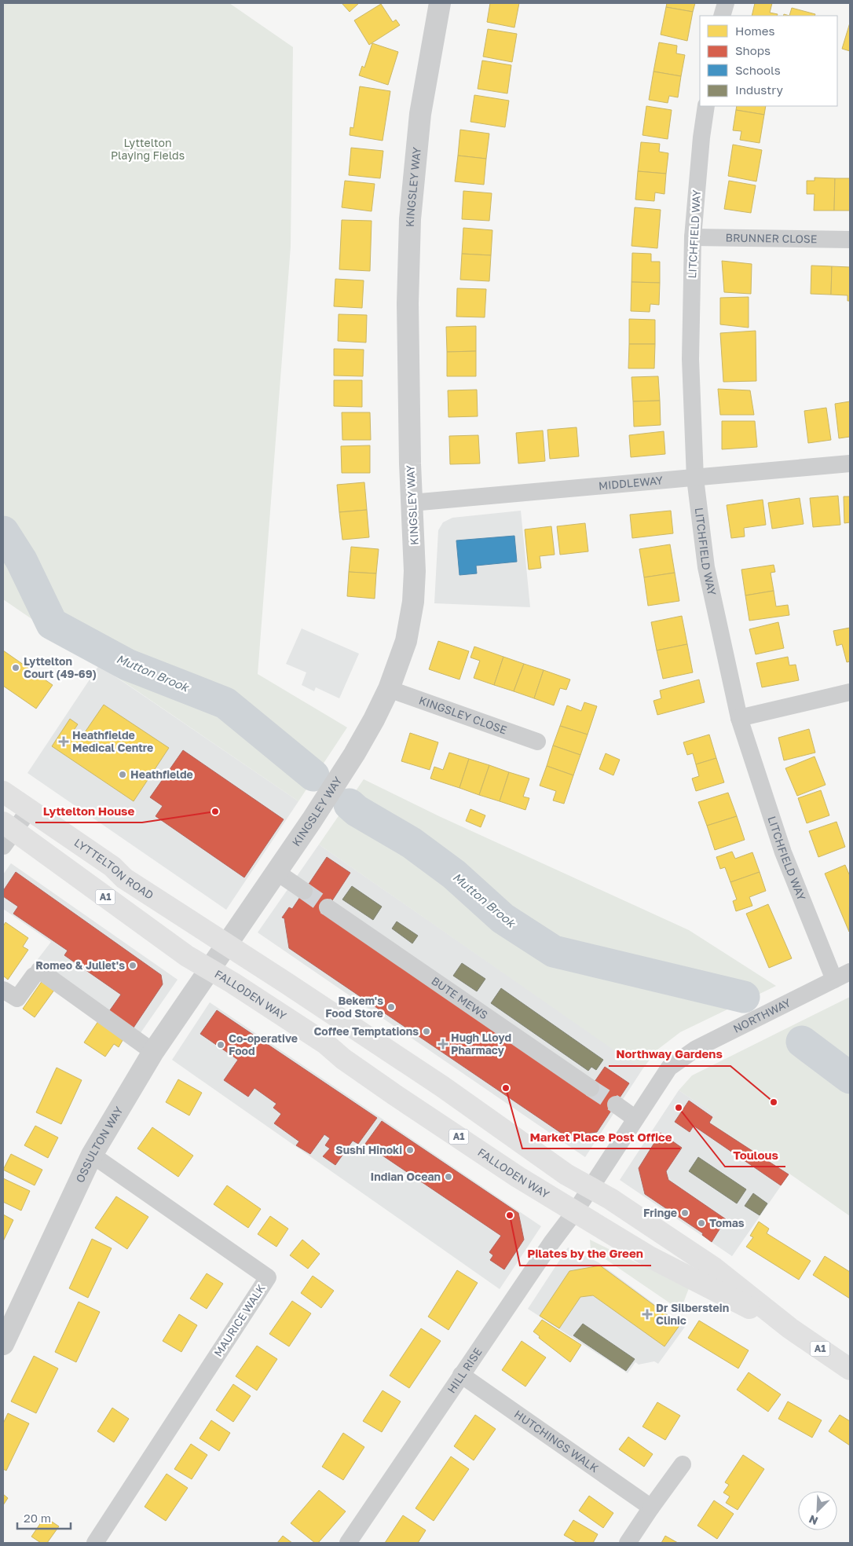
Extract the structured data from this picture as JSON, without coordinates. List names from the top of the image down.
{
  "streets": {
    "highway": ["LYTTELTON ROAD", "A1", "FALLODEN WAY"],
    "street": [
      "KINGSLEY WAY",
      "LITCHFIELD WAY",
      "BRUNNER CLOSE",
      "MIDDLEWAY",
      "KINGSLEY CLOSE",
      "BUTE MEWS",
      "NORTHWAY",
      "OSSULTON WAY",
      "MAURICE WALK",
      "HILL RISE",
      "HUTCHINGS WALK"
    ]
  },
  "crossings": [
    ["KINGSLEY WAY", "MIDDLEWAY"],
    ["KINGSLEY WAY", "KINGSLEY CLOSE"],
    ["KINGSLEY WAY", "LYTTELTON ROAD"],
    ["KINGSLEY WAY", "A1"],
    ["KINGSLEY WAY", "FALLODEN WAY"],
    ["KINGSLEY WAY", "OSSULTON WAY"],
    ["LITCHFIELD WAY", "BRUNNER CLOSE"],
    ["LITCHFIELD WAY", "MIDDLEWAY"],
    ["LITCHFIELD WAY", "NORTHWAY"],
    ["LYTTELTON ROAD", "A1"],
    ["LYTTELTON ROAD", "FALLODEN WAY"],
    ["LYTTELTON ROAD", "OSSULTON WAY"],
    ["A1", "FALLODEN WAY"],
    ["A1", "OSSULTON WAY"],
    ["FALLODEN WAY", "NORTHWAY"],
    ["FALLODEN WAY", "OSSULTON WAY"],
    ["FALLODEN WAY", "HILL RISE"],
    ["NORTHWAY", "HILL RISE"],
    ["OSSULTON WAY", "MAURICE WALK"],
    ["HILL RISE", "HUTCHINGS WALK"]
  ],
  "water": ["Mutton Brook"],
  "parks": ["Lyttelton Playing Fields"],
  "places": {
    "other": [
      "Lyttelton Court (49-69)",
      "Heathfielde",
      "Lyttelton House",
      "Romeo & Juliet's",
      "Bekem's Food Store",
      "Coffee Temptations",
      "Co-operative Food",
      "Market Place Post Office",
      "Northway Gardens",
      "Toulous",
      "Sushi Hinoki",
      "Indian Ocean",
      "Fringe",
      "Pilates by the Green",
      "Tomas"
    ],
    "health": ["Heathfielde Medical Centre", "Hugh Lloyd Pharmacy", "Dr Silberstein Clinic"]
  },
  "legend": [
    "Homes",
    "Shops",
    "Schools",
    "Industry"
  ],
  "scale_bar": "20 m",
  "north": "bottom left"
}
